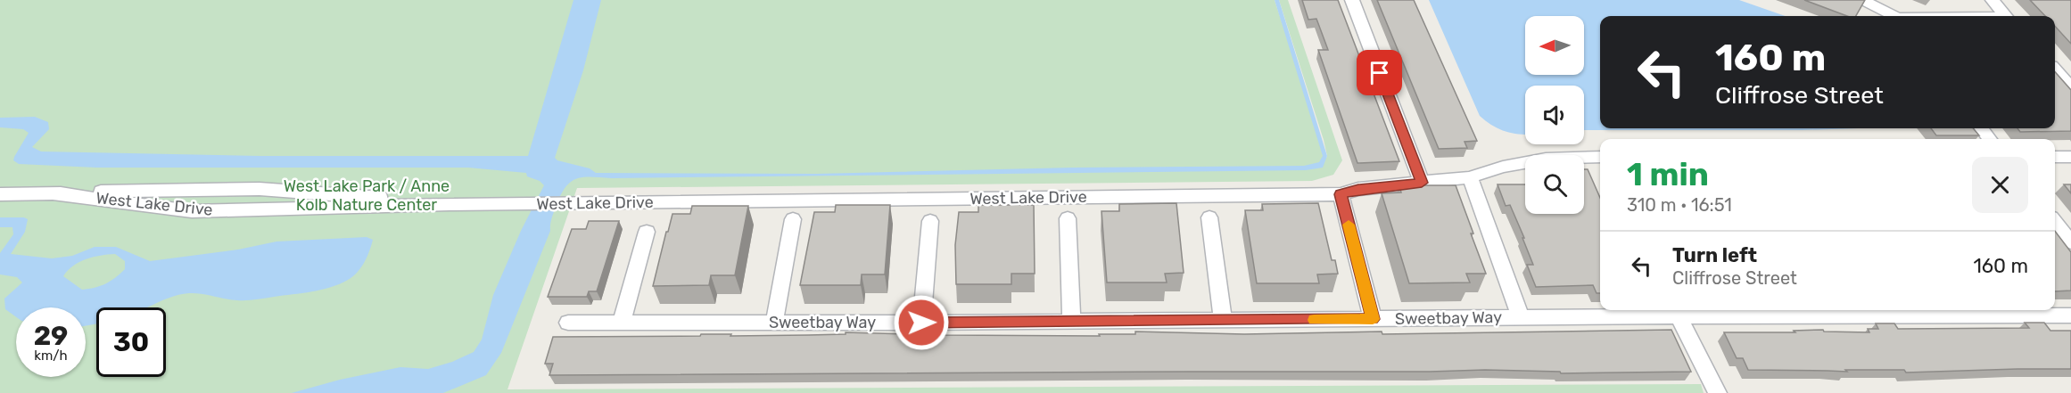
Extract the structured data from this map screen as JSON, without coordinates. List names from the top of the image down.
{
  "streets": {
    "street": ["West Lake Drive", "Sweetbay Way"]
  },
  "parks": ["West Lake Park / Anne Kolb Nature Center"],
  "north": "left",
  "page": {
    "turn": ["160 m", "Cliffrose Street"],
    "heading": ["1 min", "310 m · 16:51"],
    "list": [
      {
        "name": "Turn left",
        "note": "Cliffrose Street",
        "value": "160 m"
      }
    ],
    "speed": "29 km/h",
    "limit": "30"
  }
}
